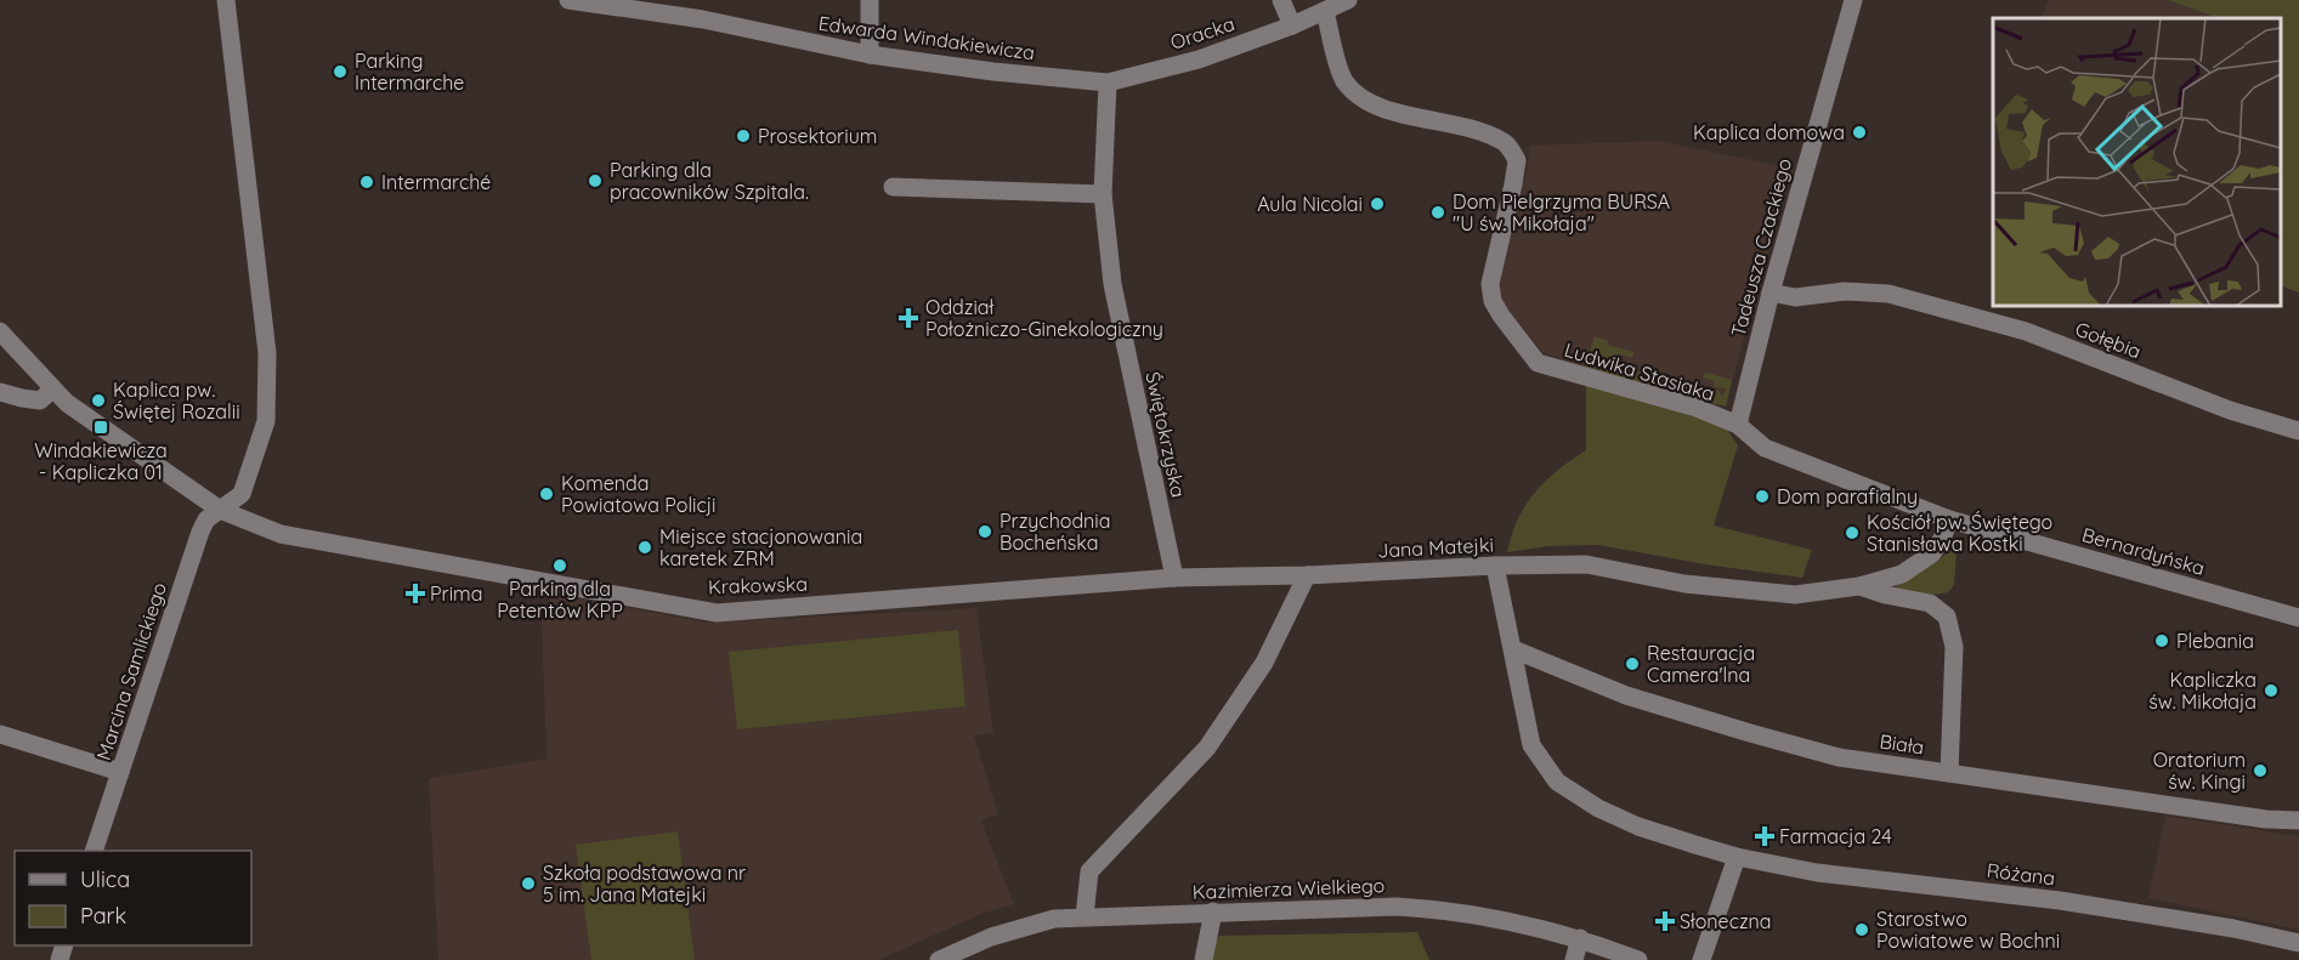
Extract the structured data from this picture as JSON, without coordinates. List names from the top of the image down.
{
  "streets": {
    "street": [
      "Oracka",
      "Edwarda Windakiewicza",
      "Tadeusza Czackiego",
      "Gołębia",
      "Ludwika Stasiaka",
      "Świętokrzyska",
      "Jana Matejki",
      "Bernardyńska",
      "Krakowska",
      "Marcina Samlickiego",
      "Biała",
      "Różana",
      "Kazimierza Wielkiego"
    ]
  },
  "crossings": [
    ["Oracka", "Edwarda Windakiewicza"],
    ["Oracka", "Ludwika Stasiaka"],
    ["Oracka", "Świętokrzyska"],
    ["Edwarda Windakiewicza", "Świętokrzyska"],
    ["Tadeusza Czackiego", "Gołębia"],
    ["Tadeusza Czackiego", "Ludwika Stasiaka"],
    ["Tadeusza Czackiego", "Bernardyńska"],
    ["Ludwika Stasiaka", "Bernardyńska"],
    ["Świętokrzyska", "Krakowska"],
    ["Jana Matejki", "Bernardyńska"],
    ["Jana Matejki", "Krakowska"],
    ["Jana Matejki", "Różana"],
    ["Krakowska", "Marcina Samlickiego"],
    ["Biała", "Różana"]
  ],
  "places": {
    "other": [
      "Parking Intermarche",
      "Kaplica domowa",
      "Prosektorium",
      "Parking dla pracowników Szpitala.",
      "Intermarché",
      "Aula Nicolai",
      "Dom Pielgrzyma BURSA \"U św. Mikołaja\"",
      "Kaplica pw. Świętej Rozalii",
      "Komenda Powiatowa Policji",
      "Dom parafialny",
      "Przychodnia Bocheńska",
      "Kościół pw. Świętego Stanisława Kostki",
      "Miejsce stacjonowania karetek ZRM",
      "Parking dla Petentów KPP",
      "Plebania",
      "Restauracja Camera'lna",
      "Kapliczka św. Mikołaja",
      "Oratorium św. Kingi",
      "Szkoła podstawowa nr 5 im. Jana Matejki",
      "Starostwo Powiatowe w Bochni"
    ],
    "health": [
      "Oddział Położniczo-Ginekologiczny",
      "Prima",
      "Farmacja 24",
      "Słoneczna"
    ],
    "transit": ["Windakiewicza - Kapliczka 01"]
  },
  "legend": ["Ulica", "Park"]
}
